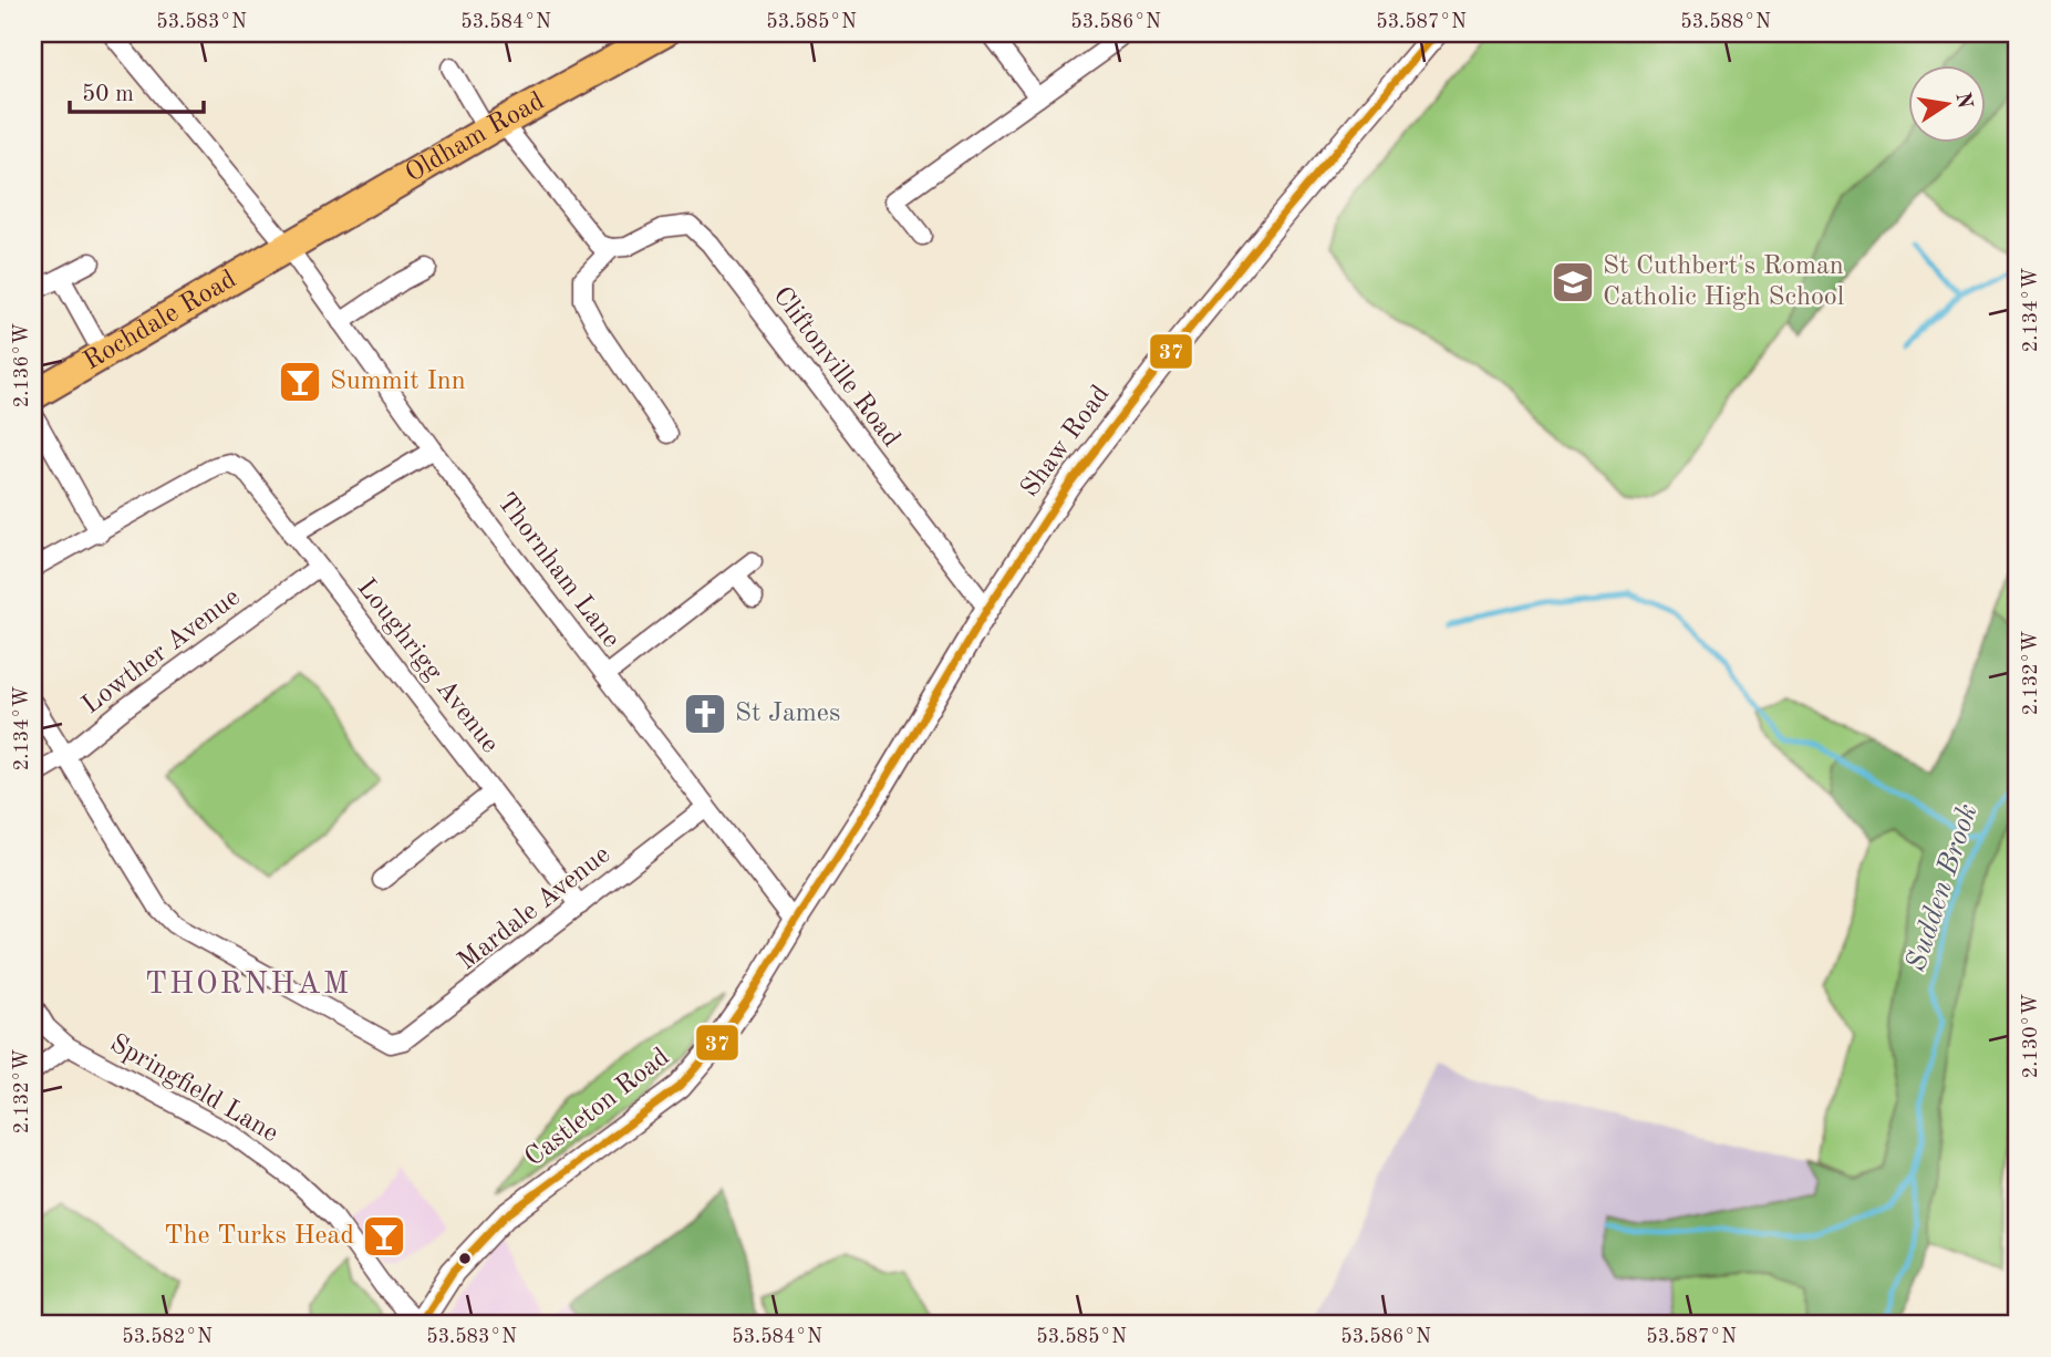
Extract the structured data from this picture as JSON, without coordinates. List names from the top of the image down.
{
  "streets": {
    "main road": ["Oldham Road", "Rochdale Road"],
    "street": [
      "Cliftonville Road",
      "Shaw Road",
      "Thornham Lane",
      "Lowther Avenue",
      "Loughrigg Avenue",
      "Mardale Avenue",
      "Springfield Lane",
      "Castleton Road"
    ]
  },
  "crossings": [
    ["Oldham Road", "Rochdale Road"],
    ["Oldham Road", "Thornham Lane"],
    ["Rochdale Road", "Thornham Lane"],
    ["Cliftonville Road", "Shaw Road"],
    ["Shaw Road", "Thornham Lane"],
    ["Shaw Road", "Castleton Road"],
    ["Thornham Lane", "Mardale Avenue"],
    ["Thornham Lane", "Castleton Road"],
    ["Lowther Avenue", "Loughrigg Avenue"],
    ["Lowther Avenue", "Mardale Avenue"],
    ["Loughrigg Avenue", "Mardale Avenue"],
    ["Springfield Lane", "Castleton Road"]
  ],
  "districts": ["THORNHAM"],
  "water": ["Sudden Brook"],
  "places": {
    "school or university": ["St Cuthbert's Roman Catholic High School"],
    "bar": ["Summit Inn", "The Turks Head"],
    "church": ["St James"]
  },
  "lines": ["transit line 37"],
  "scale_bar": "50 m",
  "north": "right",
  "coordinates": [
    "53.583°N",
    "53.584°N",
    "53.585°N",
    "53.586°N",
    "53.587°N",
    "53.588°N",
    "2.134°W",
    "2.136°W",
    "2.132°W",
    "2.130°W",
    "53.582°N"
  ]
}
